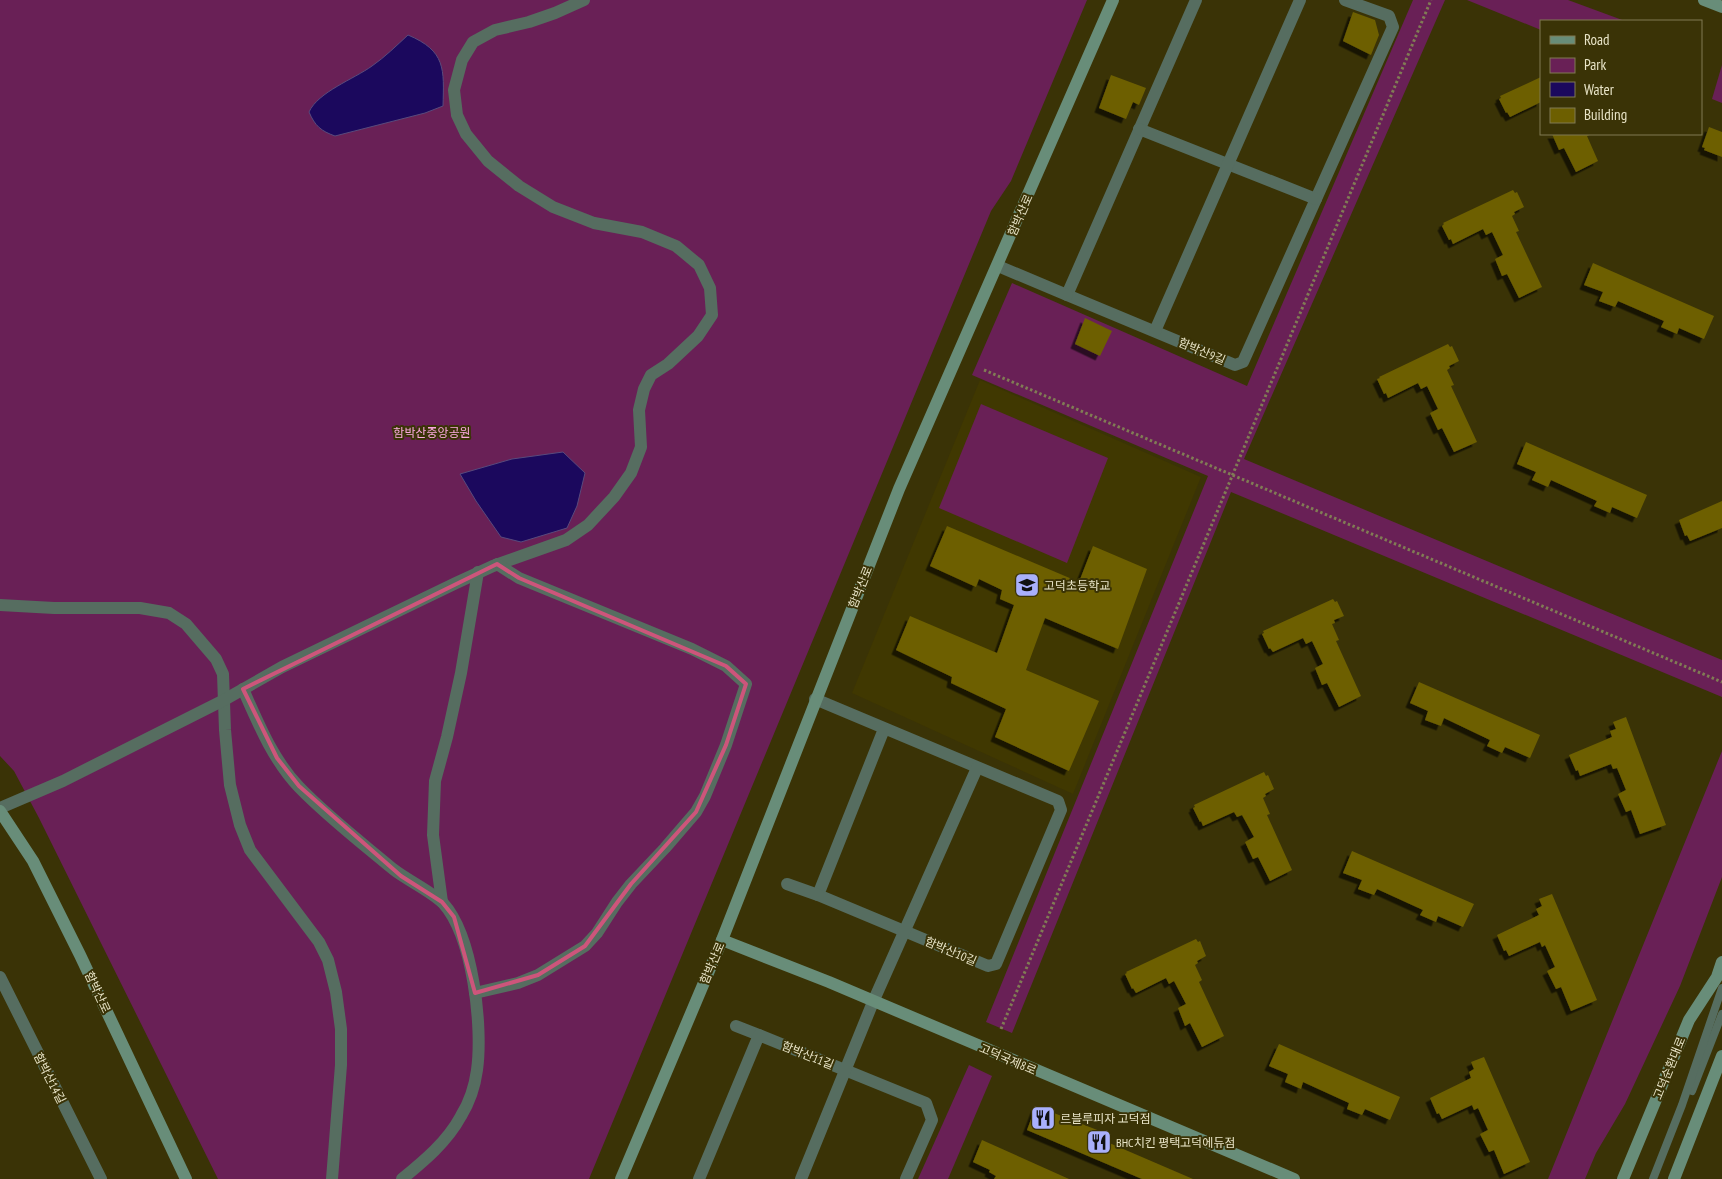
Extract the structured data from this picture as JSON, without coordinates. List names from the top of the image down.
{
  "streets": {
    "street": [
      "함박산로",
      "함박산9길",
      "함박산10길",
      "함박산11길",
      "고덕국제8로",
      "고덕순환대로",
      "함박산14길"
    ]
  },
  "crossings": [
    ["함박산로", "함박산9길"],
    ["함박산로", "함박산10길"],
    ["함박산로", "고덕국제8로"]
  ],
  "parks": ["함박산중앙공원"],
  "places": {
    "school or university": ["고덕초등학교"],
    "restaurant": ["르블루피자 고덕점", "BHC치킨 평택고덕에듀점"]
  },
  "legend": [
    "Road",
    "Park",
    "Water",
    "Building"
  ]
}
